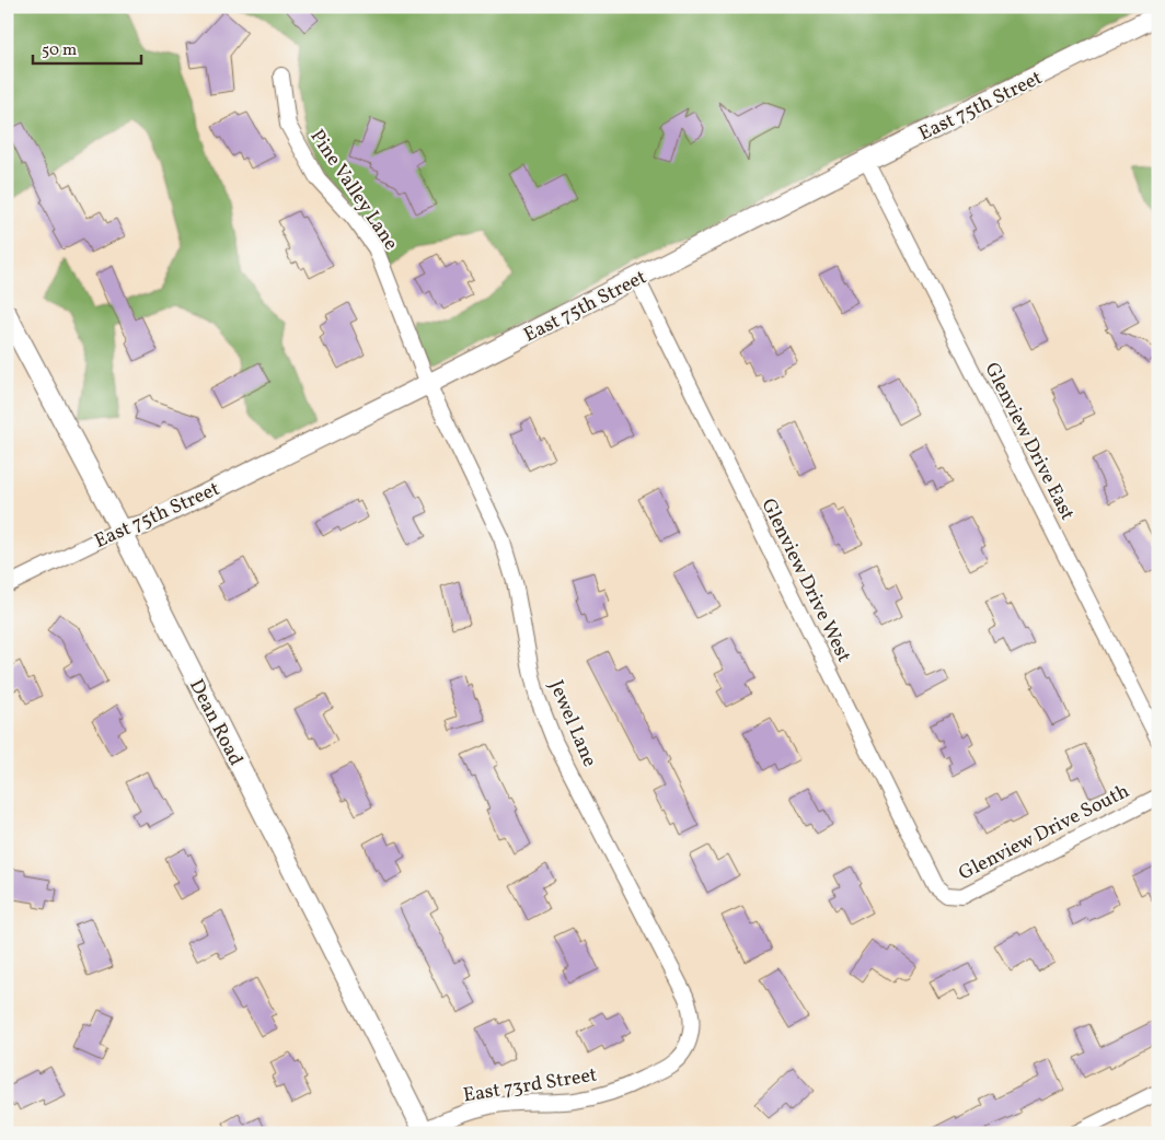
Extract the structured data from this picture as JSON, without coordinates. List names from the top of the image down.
{
  "streets": {
    "street": [
      "East 75th Street",
      "Pine Valley Lane",
      "Glenview Drive East",
      "Glenview Drive West",
      "Dean Road",
      "Jewel Lane",
      "Glenview Drive South",
      "East 73rd Street"
    ]
  },
  "crossings": [
    ["East 75th Street", "Pine Valley Lane"],
    ["East 75th Street", "Glenview Drive East"],
    ["East 75th Street", "Glenview Drive West"],
    ["East 75th Street", "Dean Road"],
    ["East 75th Street", "Jewel Lane"],
    ["Pine Valley Lane", "Jewel Lane"],
    ["Glenview Drive West", "Glenview Drive South"],
    ["Dean Road", "East 73rd Street"],
    ["Jewel Lane", "East 73rd Street"]
  ],
  "scale_bar": "50 m"
}
